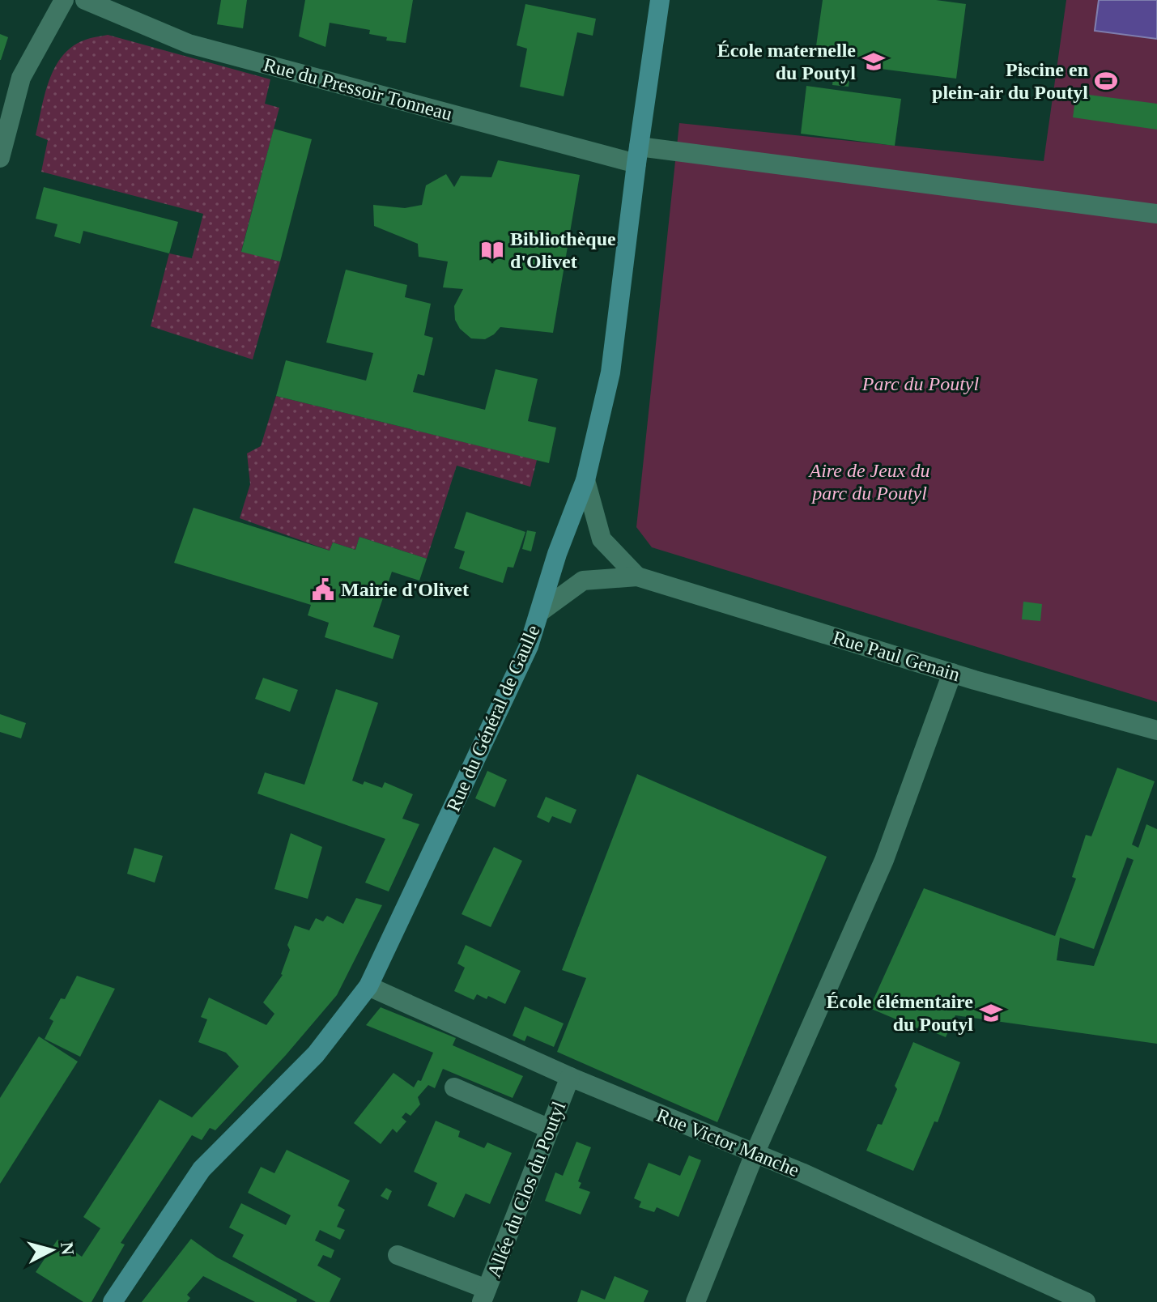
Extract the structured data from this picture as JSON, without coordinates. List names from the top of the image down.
{
  "streets": {
    "main road": ["Rue du Général de Gaulle"],
    "street": [
      "Rue du Pressoir Tonneau",
      "Rue Paul Genain",
      "Rue Victor Manche",
      "Allée du Clos du Poutyl"
    ]
  },
  "crossings": [
    ["Rue du Pressoir Tonneau", "Rue du Général de Gaulle"],
    ["Rue Paul Genain", "Rue du Général de Gaulle"],
    ["Rue du Général de Gaulle", "Rue Victor Manche"],
    ["Rue Victor Manche", "Allée du Clos du Poutyl"]
  ],
  "parks": ["Parc du Poutyl", "Aire de Jeux du parc du Poutyl"],
  "places": {
    "school or university": ["École maternelle du Poutyl", "École élémentaire du Poutyl"],
    "sports": ["Piscine en plein-air du Poutyl"],
    "library": ["Bibliothèque d'Olivet"],
    "public building": ["Mairie d'Olivet"]
  },
  "north": "right"
}
